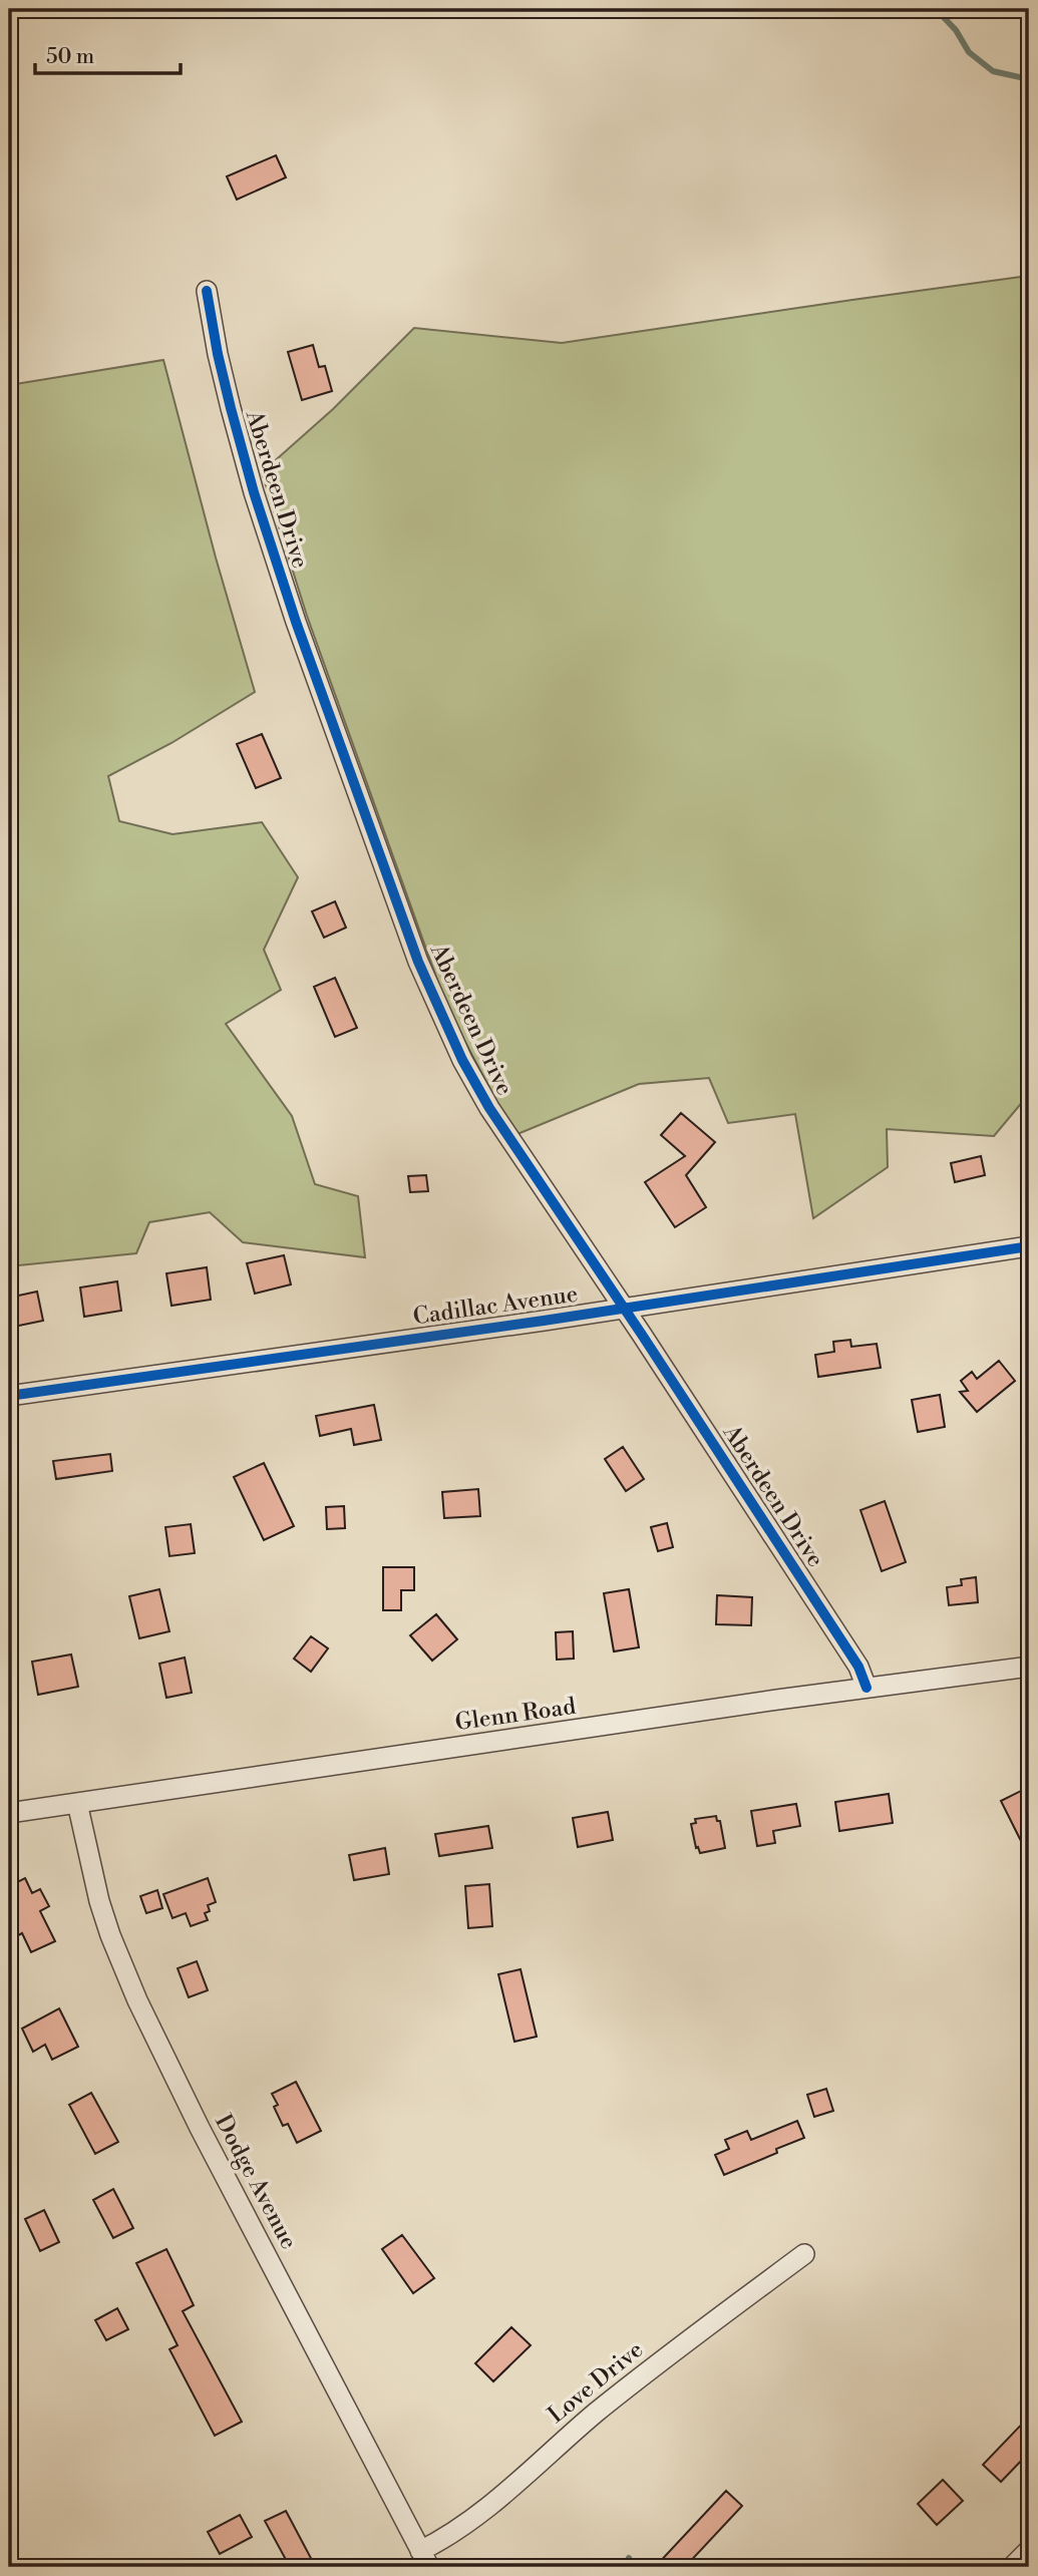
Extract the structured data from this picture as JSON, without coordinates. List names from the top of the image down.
{
  "streets": {
    "street": [
      "Aberdeen Drive",
      "Cadillac Avenue",
      "Glenn Road",
      "Dodge Avenue",
      "Love Drive"
    ]
  },
  "crossings": [
    ["Aberdeen Drive", "Cadillac Avenue"],
    ["Aberdeen Drive", "Glenn Road"],
    ["Glenn Road", "Dodge Avenue"],
    ["Dodge Avenue", "Love Drive"]
  ],
  "scale_bar": "50 m"
}
